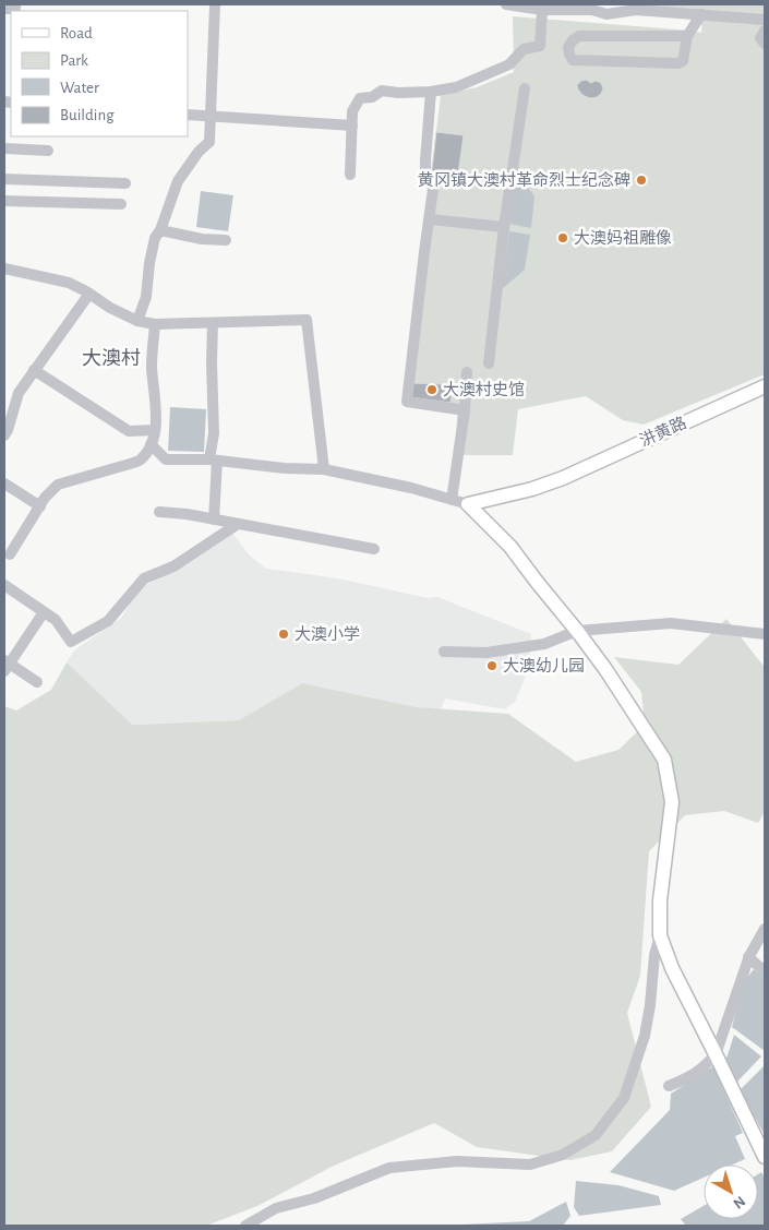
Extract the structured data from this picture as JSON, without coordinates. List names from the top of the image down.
{
  "streets": {
    "main road": ["汫黄路"]
  },
  "districts": ["大澳村"],
  "places": [
    "黄冈镇大澳村革命烈士纪念碑",
    "大澳妈祖雕像",
    "大澳村史馆",
    "大澳小学",
    "大澳幼儿园"
  ],
  "legend": [
    "Road",
    "Park",
    "Water",
    "Building"
  ],
  "north": "bottom right"
}
